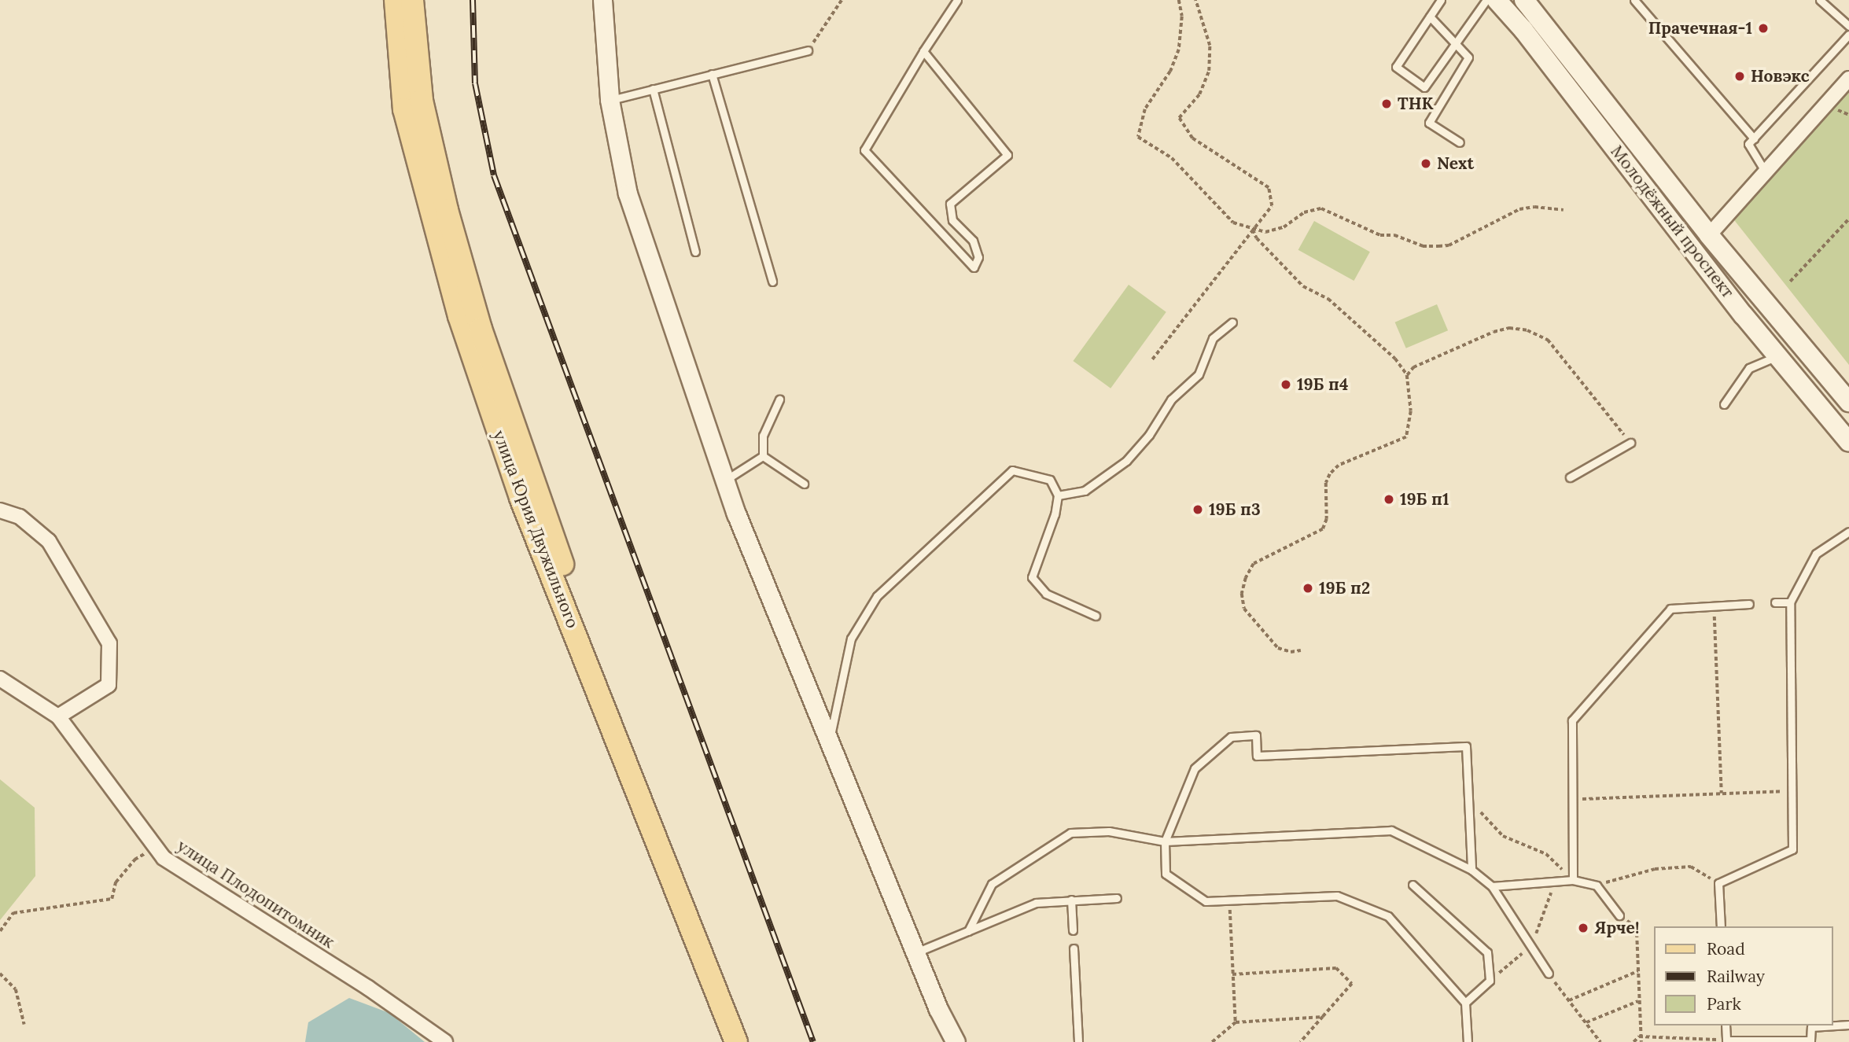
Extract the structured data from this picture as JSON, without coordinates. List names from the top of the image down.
{
  "streets": {
    "main road": ["Молодёжный проспект", "улица Юрия Двужильного"],
    "street": ["улица Плодопитомник"]
  },
  "places": [
    "Прачечная-1",
    "Новэкс",
    "ТНК",
    "Next",
    "19Б п4",
    "19Б п1",
    "19Б п3",
    "19Б п2",
    "Ярче!"
  ],
  "legend": ["Road", "Railway", "Park"]
}
